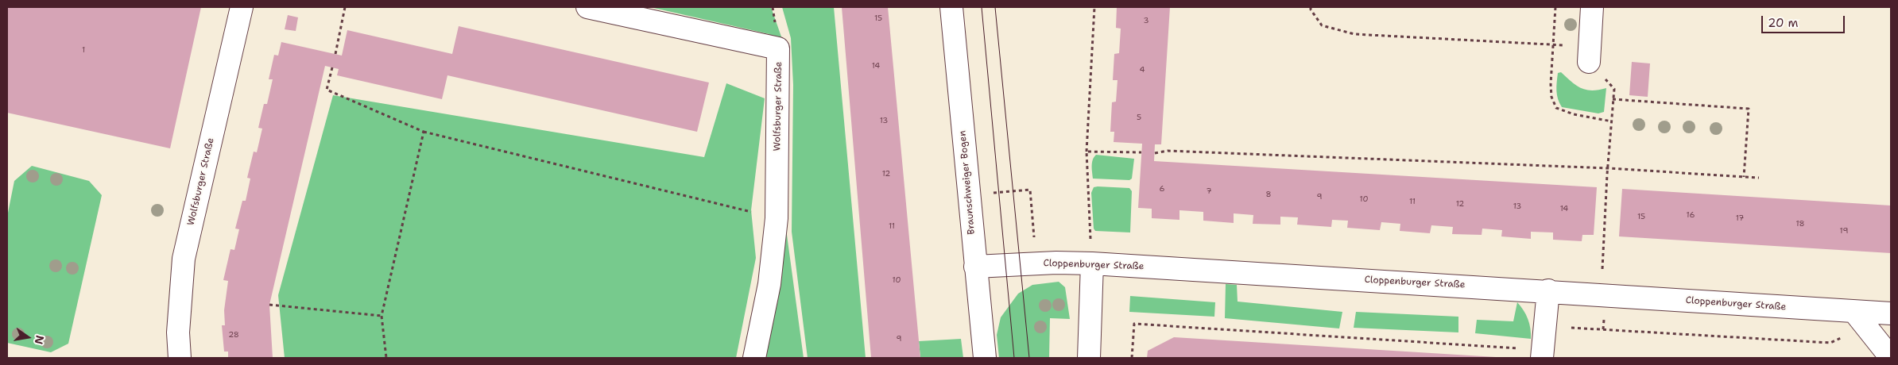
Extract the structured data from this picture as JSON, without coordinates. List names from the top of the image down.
{
  "streets": {
    "street": ["Wolfsburger Straße", "Braunschweiger Bogen", "Cloppenburger Straße"]
  },
  "crossings": [
    ["Braunschweiger Bogen", "Cloppenburger Straße"]
  ],
  "house_numbers": [
    "15",
    "3",
    "1",
    "14",
    "4",
    "5",
    "13",
    "12",
    "6",
    "7",
    "8",
    "9",
    "10",
    "11",
    "12",
    "13",
    "14",
    "16",
    "15",
    "17",
    "18",
    "11",
    "19",
    "10",
    "28",
    "9"
  ],
  "scale_bar": "20 m",
  "north": "right"
}
